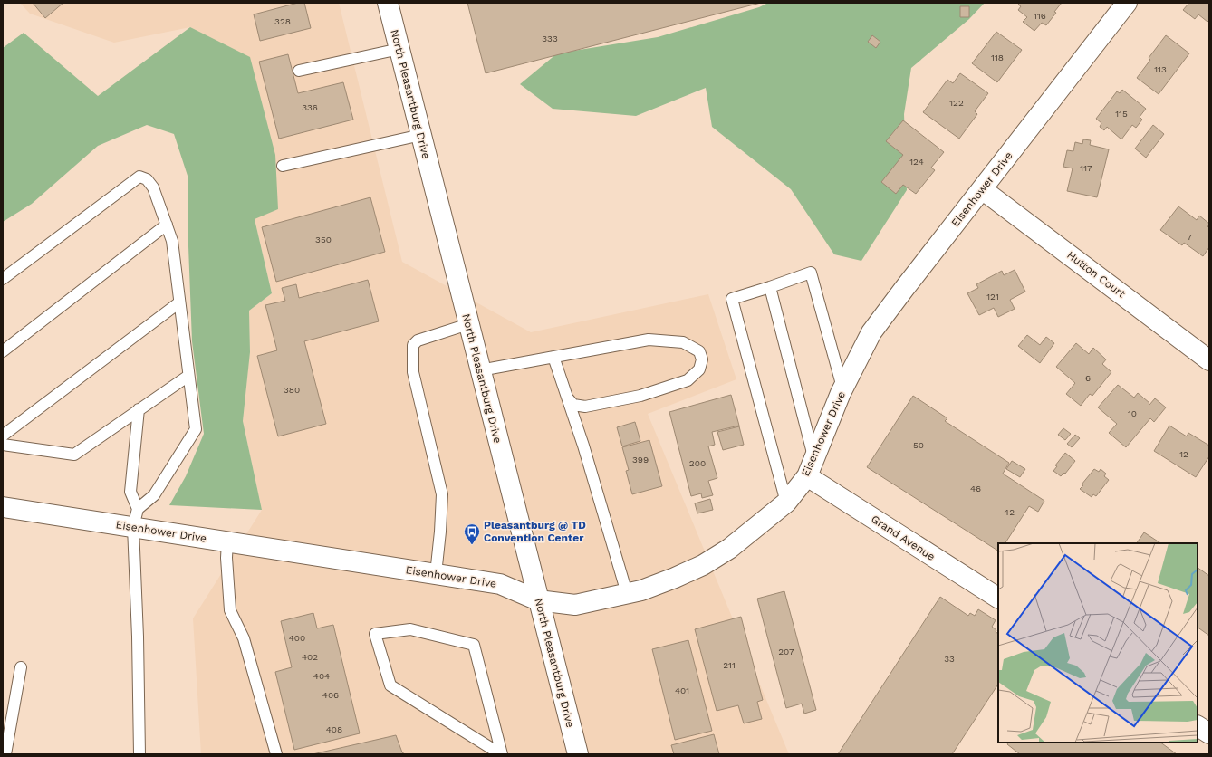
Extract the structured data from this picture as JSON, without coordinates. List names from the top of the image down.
{
  "streets": {
    "street": [
      "North Pleasantburg Drive",
      "Eisenhower Drive",
      "Hutton Court",
      "Grand Avenue"
    ]
  },
  "crossings": [
    ["North Pleasantburg Drive", "Eisenhower Drive"],
    ["Eisenhower Drive", "Hutton Court"],
    ["Eisenhower Drive", "Grand Avenue"]
  ],
  "places": {
    "bus stop": ["Pleasantburg @ TD Convention Center"]
  },
  "house_numbers": [
    "116",
    "328",
    "333",
    "118",
    "113",
    "122",
    "336",
    "115",
    "124",
    "117",
    "7",
    "350",
    "121",
    "6",
    "380",
    "10",
    "50",
    "12",
    "399",
    "200",
    "46",
    "42",
    "400",
    "207",
    "402",
    "33",
    "211",
    "404",
    "401",
    "406",
    "408"
  ]
}
